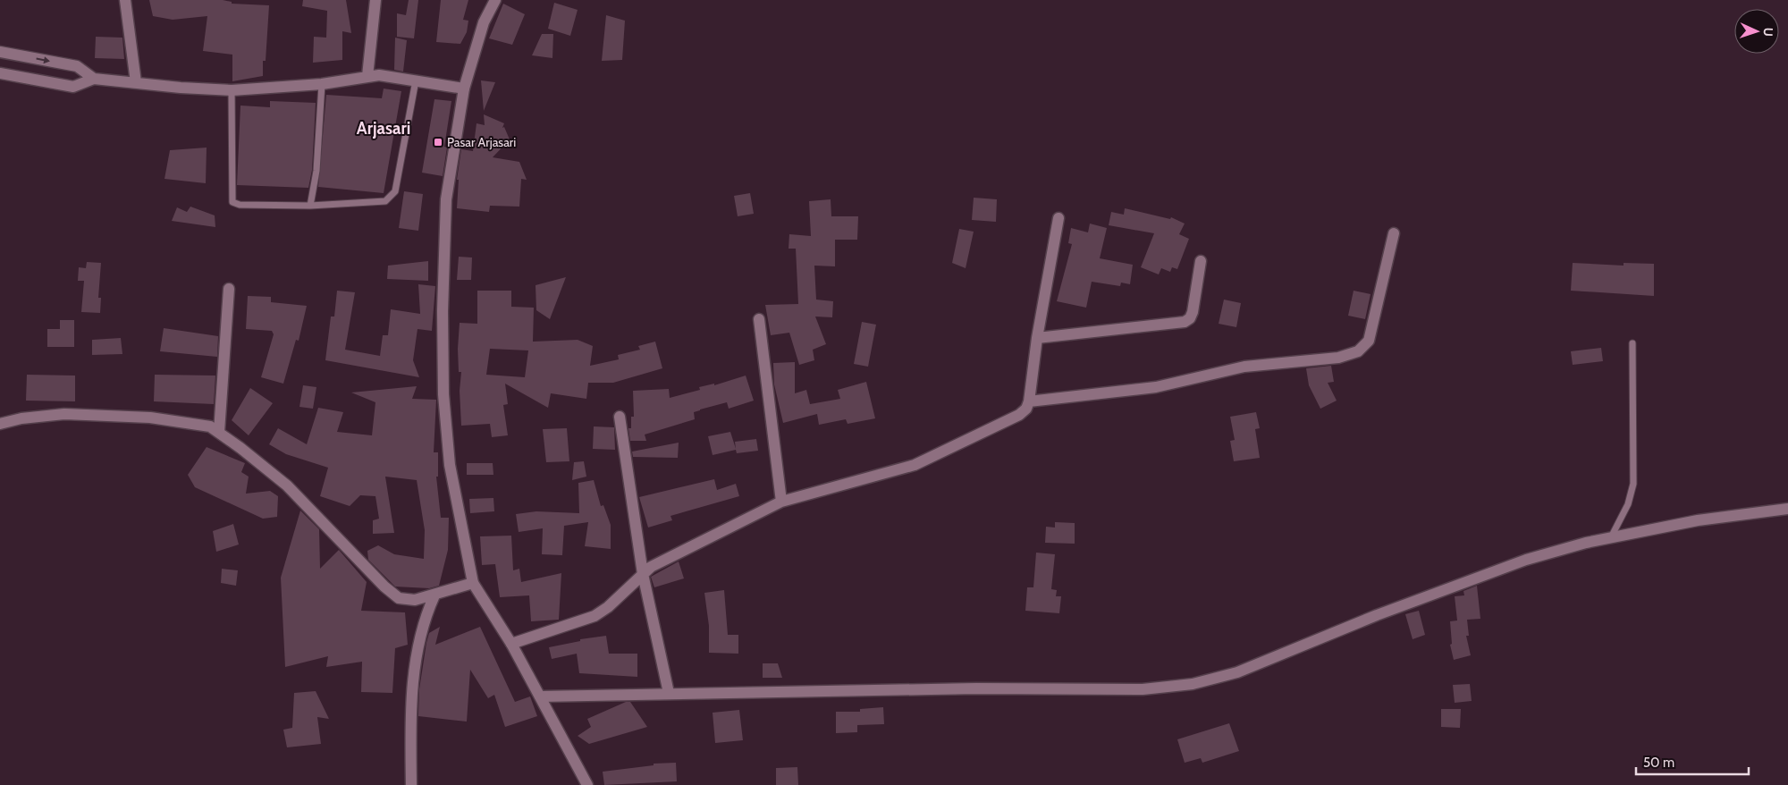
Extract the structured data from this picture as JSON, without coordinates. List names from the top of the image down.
{
  "districts": ["Arjasari"],
  "places": {
    "transit": ["Pasar Arjasari"]
  },
  "scale_bar": "50 m",
  "north": "right"
}
